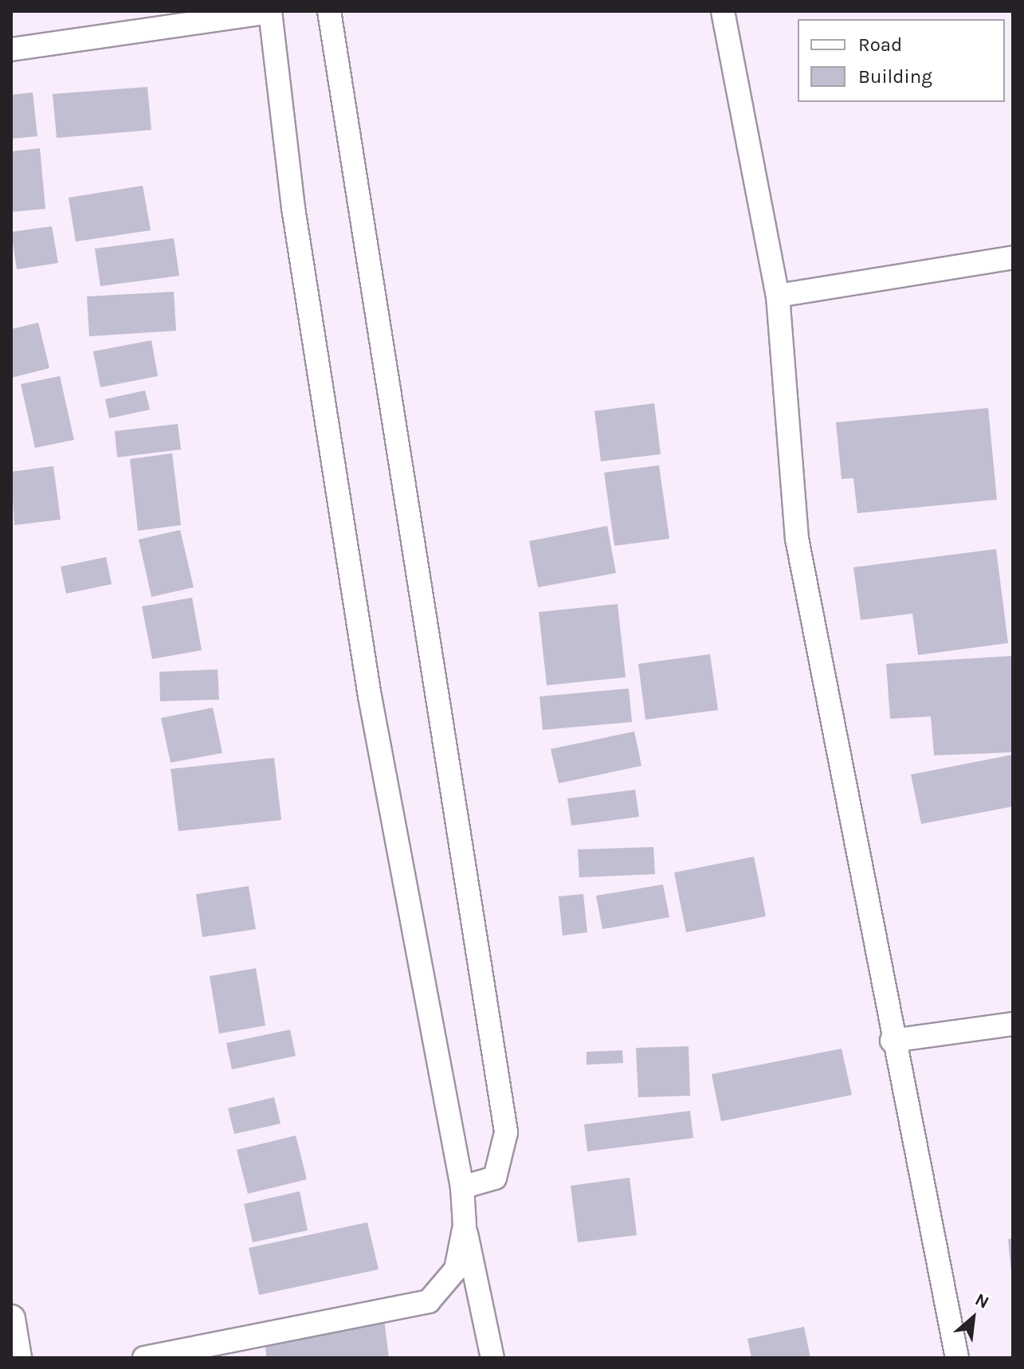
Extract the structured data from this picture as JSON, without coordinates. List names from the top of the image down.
{
  "legend": ["Road", "Building"],
  "north": "top right"
}
